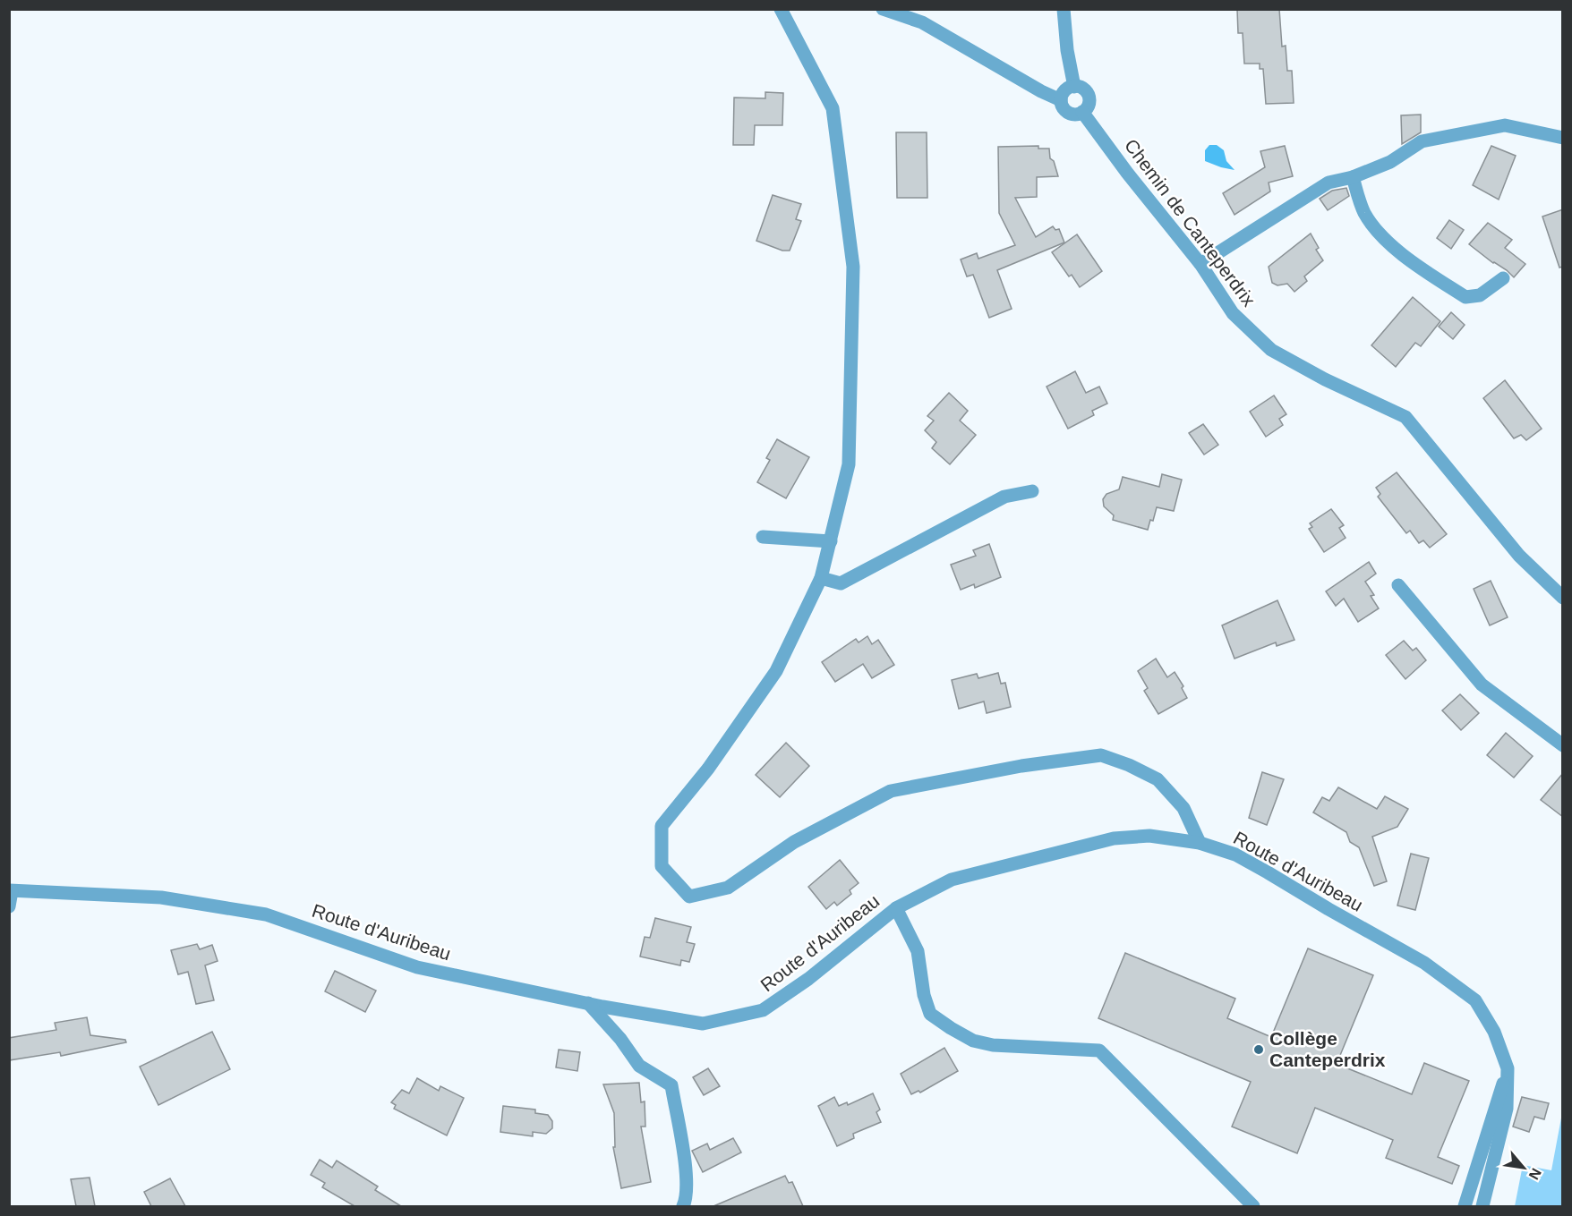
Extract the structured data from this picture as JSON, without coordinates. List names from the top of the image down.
{
  "streets": {
    "street": ["Chemin de Canteperdrix", "Route d'Auribeau"]
  },
  "places": ["Collège Canteperdrix"],
  "north": "bottom right"
}
